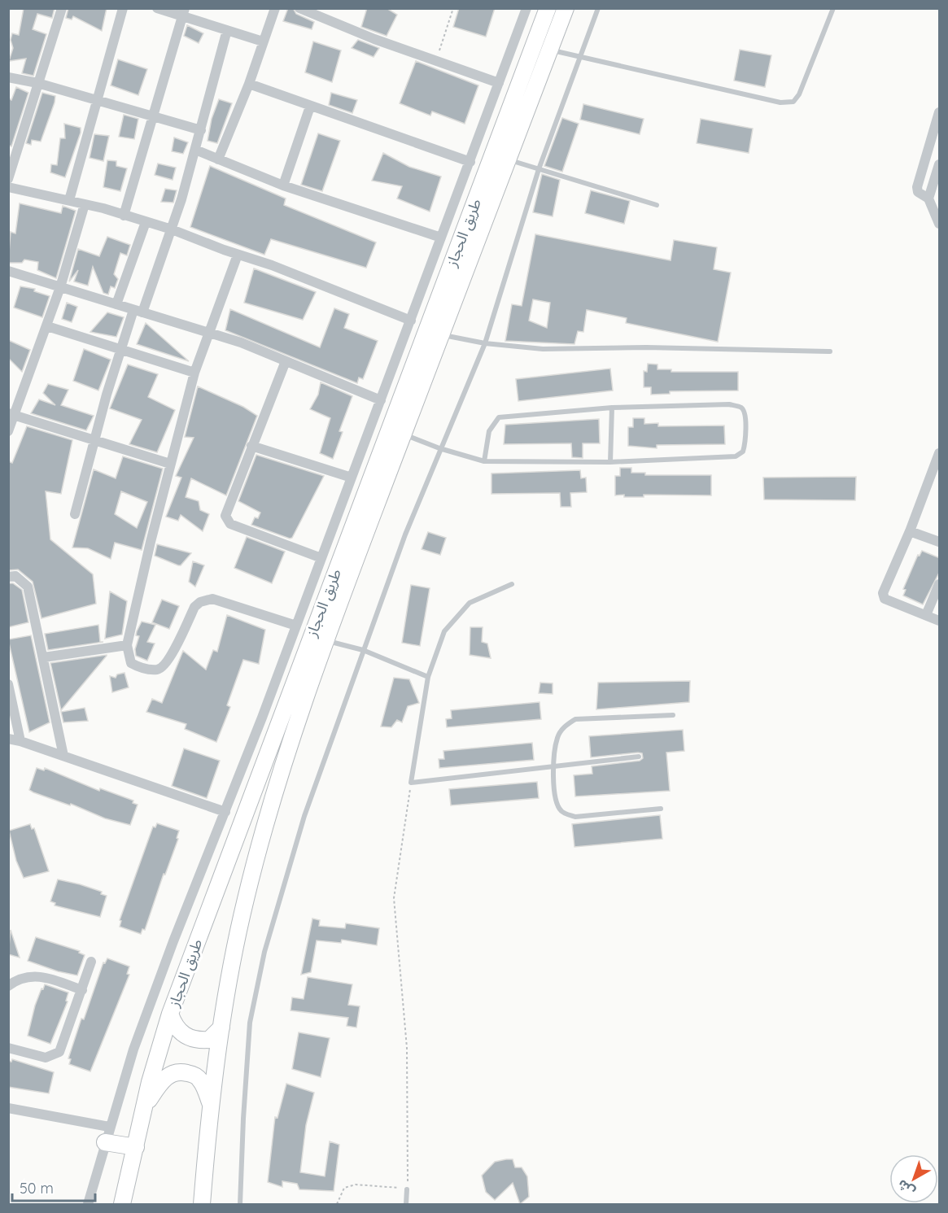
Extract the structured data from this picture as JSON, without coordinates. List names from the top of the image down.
{
  "streets": {
    "main road": ["طريق الحجاز"]
  },
  "scale_bar": "50 m",
  "north": "bottom left"
}
